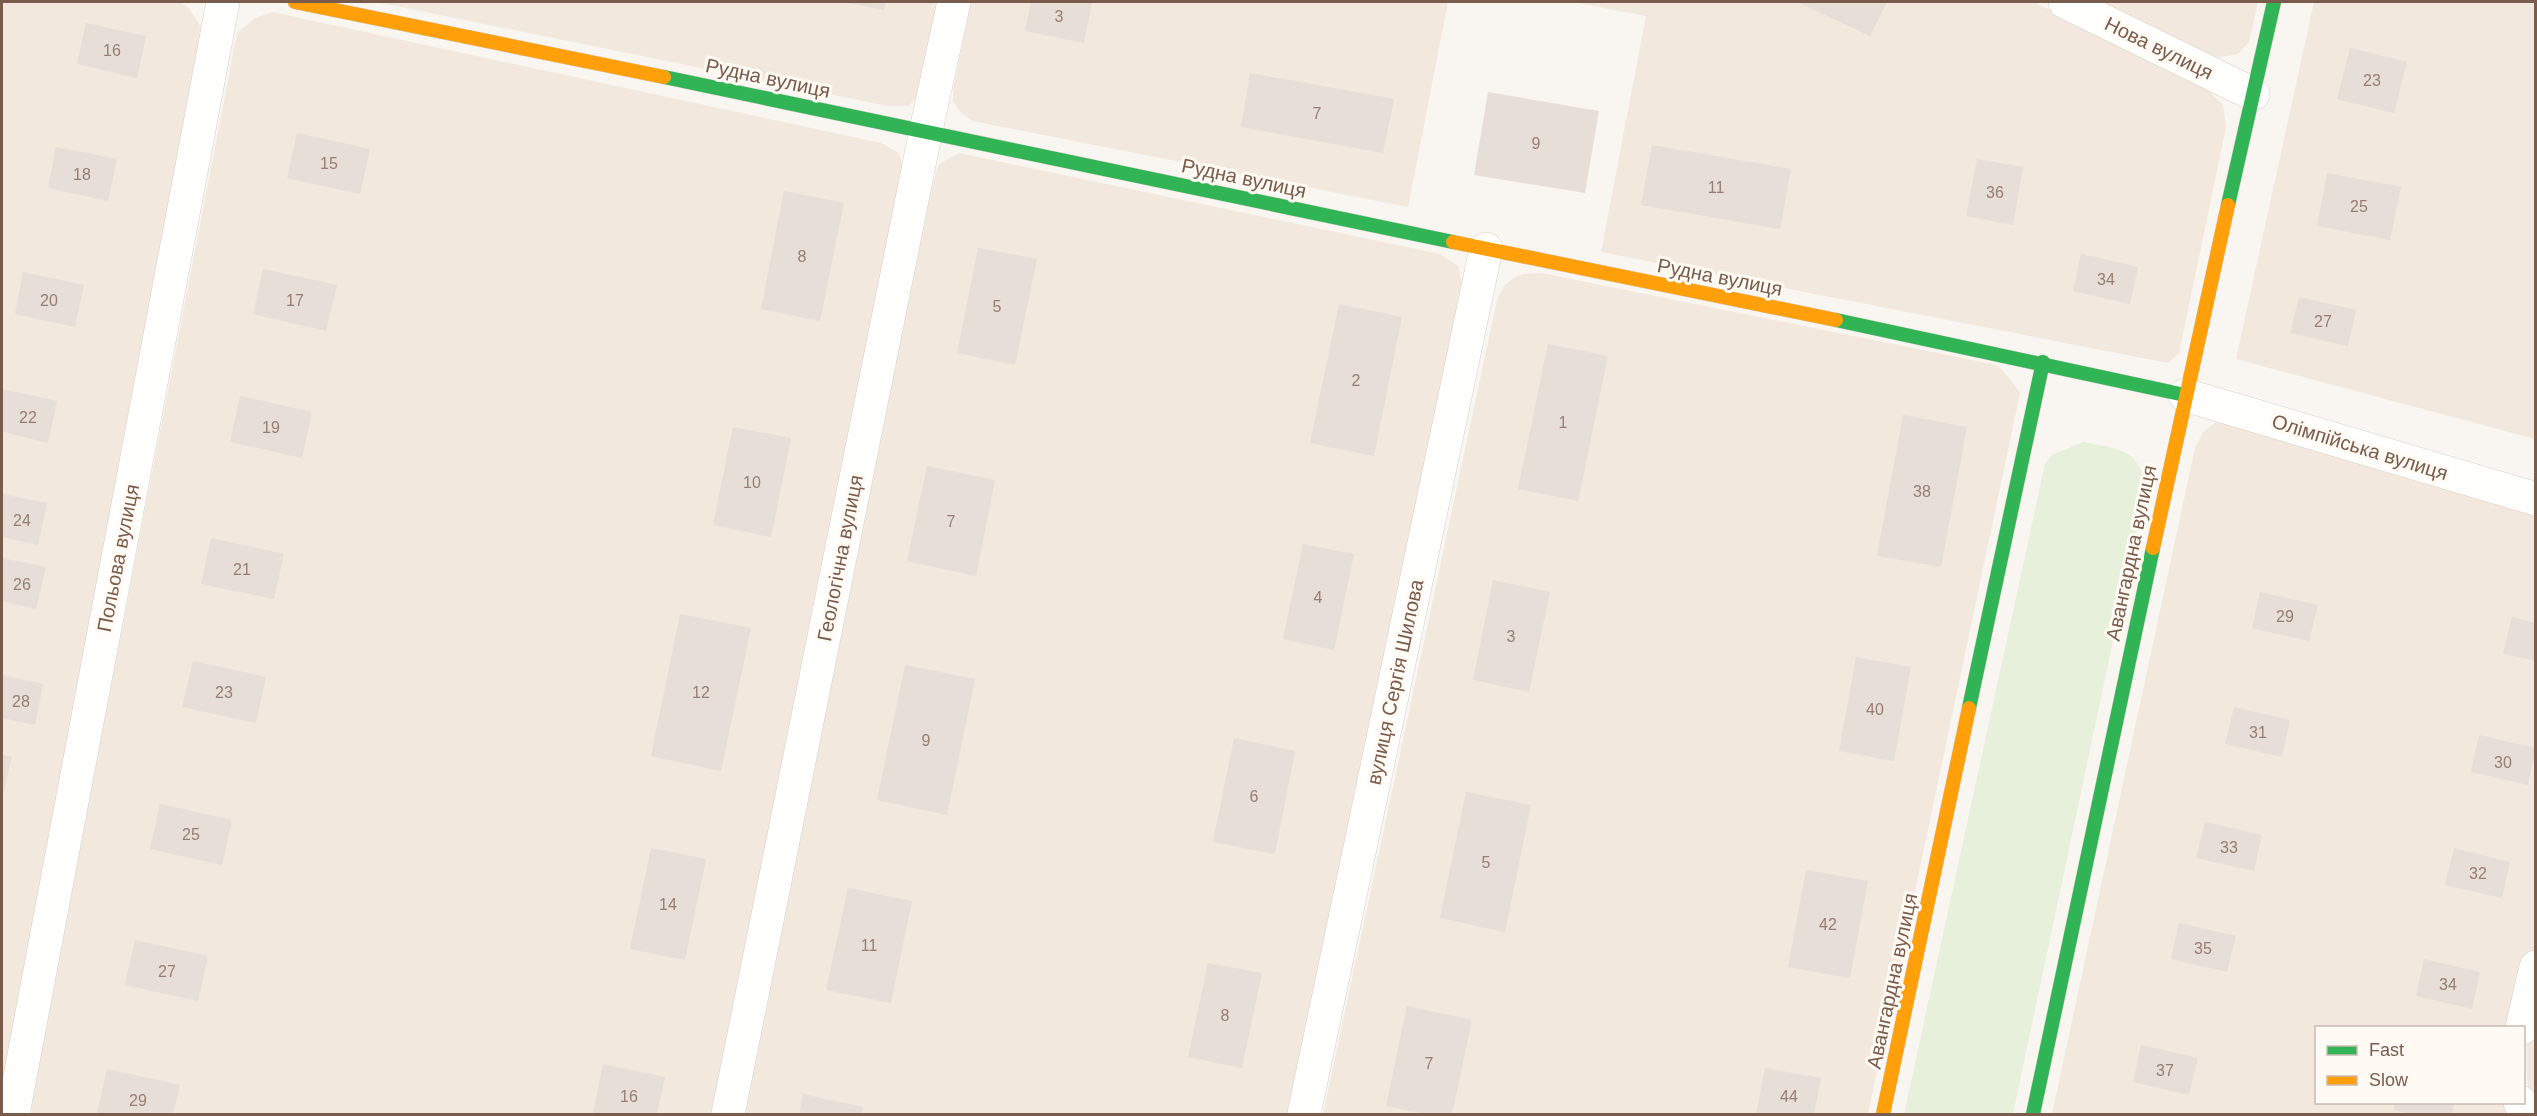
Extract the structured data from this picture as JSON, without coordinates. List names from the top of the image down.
{
  "streets": {
    "street": [
      "Нова вулиця",
      "Рудна вулиця",
      "Олімпійська вулиця",
      "Авангардна вулиця",
      "Польова вулиця",
      "Геологічна вулиця",
      "вулиця Сергія Шилова"
    ]
  },
  "crossings": [
    ["Нова вулиця", "Авангардна вулиця"],
    ["Рудна вулиця", "Олімпійська вулиця"],
    ["Рудна вулиця", "Авангардна вулиця"],
    ["Рудна вулиця", "Геологічна вулиця"],
    ["Рудна вулиця", "вулиця Сергія Шилова"],
    ["Олімпійська вулиця", "Авангардна вулиця"]
  ],
  "house_numbers": [
    "3",
    "16",
    "23",
    "7",
    "9",
    "15",
    "18",
    "11",
    "36",
    "25",
    "8",
    "34",
    "20",
    "17",
    "5",
    "27",
    "2",
    "22",
    "1",
    "19",
    "10",
    "38",
    "24",
    "7",
    "21",
    "26",
    "4",
    "29",
    "3",
    "23",
    "12",
    "28",
    "40",
    "31",
    "9",
    "30",
    "6",
    "25",
    "33",
    "5",
    "32",
    "14",
    "42",
    "11",
    "35",
    "27",
    "34",
    "8",
    "7",
    "37",
    "16",
    "44",
    "29"
  ],
  "legend": ["Fast", "Slow"]
}
